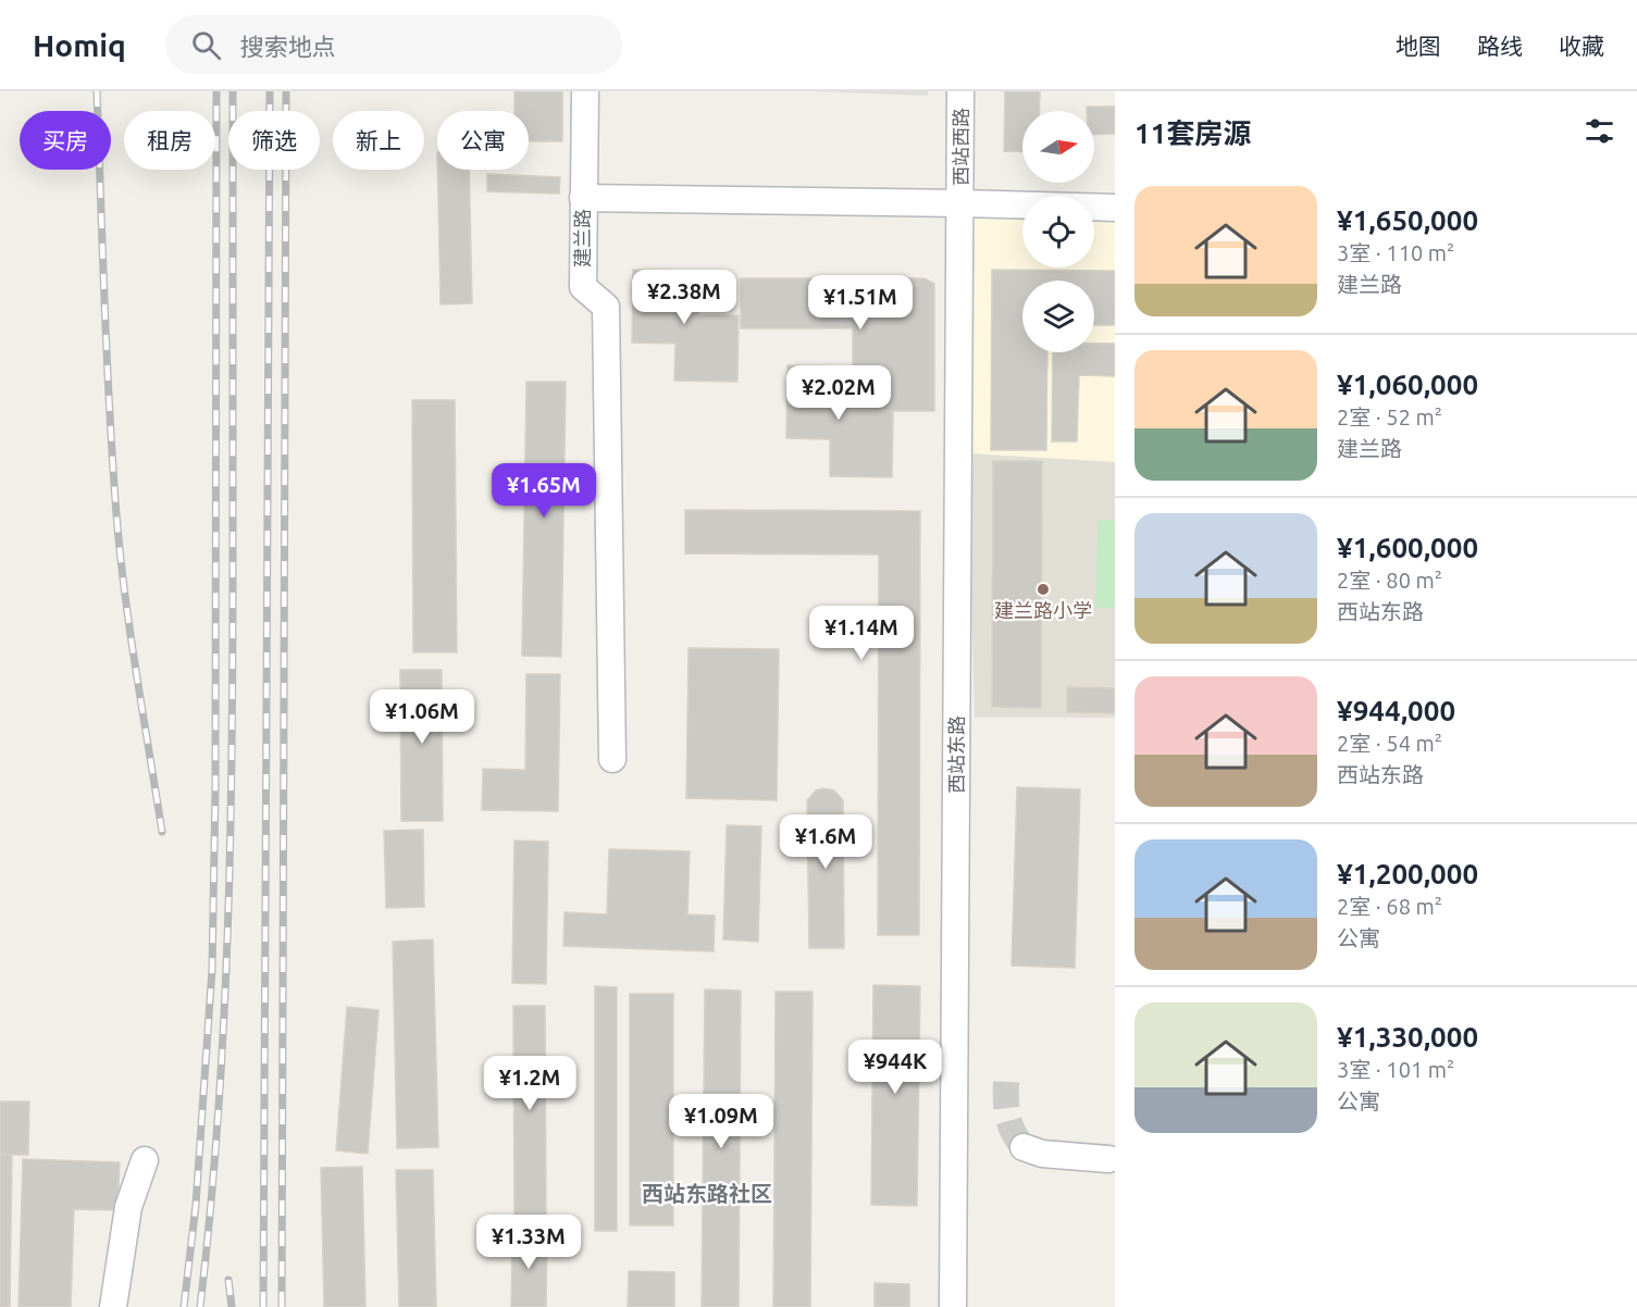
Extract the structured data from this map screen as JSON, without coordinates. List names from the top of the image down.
{
  "streets": {
    "street": ["西站西路", "建兰路", "西站东路"]
  },
  "crossings": [
    ["西站西路", "建兰路"],
    ["西站西路", "西站东路"],
    ["建兰路", "西站东路"]
  ],
  "districts": ["西站东路社区"],
  "places": ["建兰路小学"],
  "north": "right",
  "page": {
    "header": "Homiq",
    "search": "搜索地点",
    "nav": ["地图", "路线", "收藏"],
    "heading": "11套房源",
    "chip": [
      "买房",
      "租房",
      "筛选",
      "新上",
      "公寓"
    ],
    "list": [
      {
        "name": "¥1,650,000",
        "note": "3室 · 110 m² · 建兰路"
      },
      {
        "name": "¥1,060,000",
        "note": "2室 · 52 m² · 建兰路"
      },
      {
        "name": "¥1,600,000",
        "note": "2室 · 80 m² · 西站东路"
      },
      {
        "name": "¥944,000",
        "note": "2室 · 54 m² · 西站东路"
      },
      {
        "name": "¥1,200,000",
        "note": "2室 · 68 m² · 公寓"
      },
      {
        "name": "¥1,330,000",
        "note": "3室 · 101 m² · 公寓"
      }
    ],
    "price": [
      "¥2.38M",
      "¥1.51M",
      "¥2.02M",
      "¥1.65M",
      "¥1.14M",
      "¥1.06M",
      "¥1.6M",
      "¥944K",
      "¥1.2M",
      "¥1.09M",
      "¥1.33M"
    ]
  }
}
